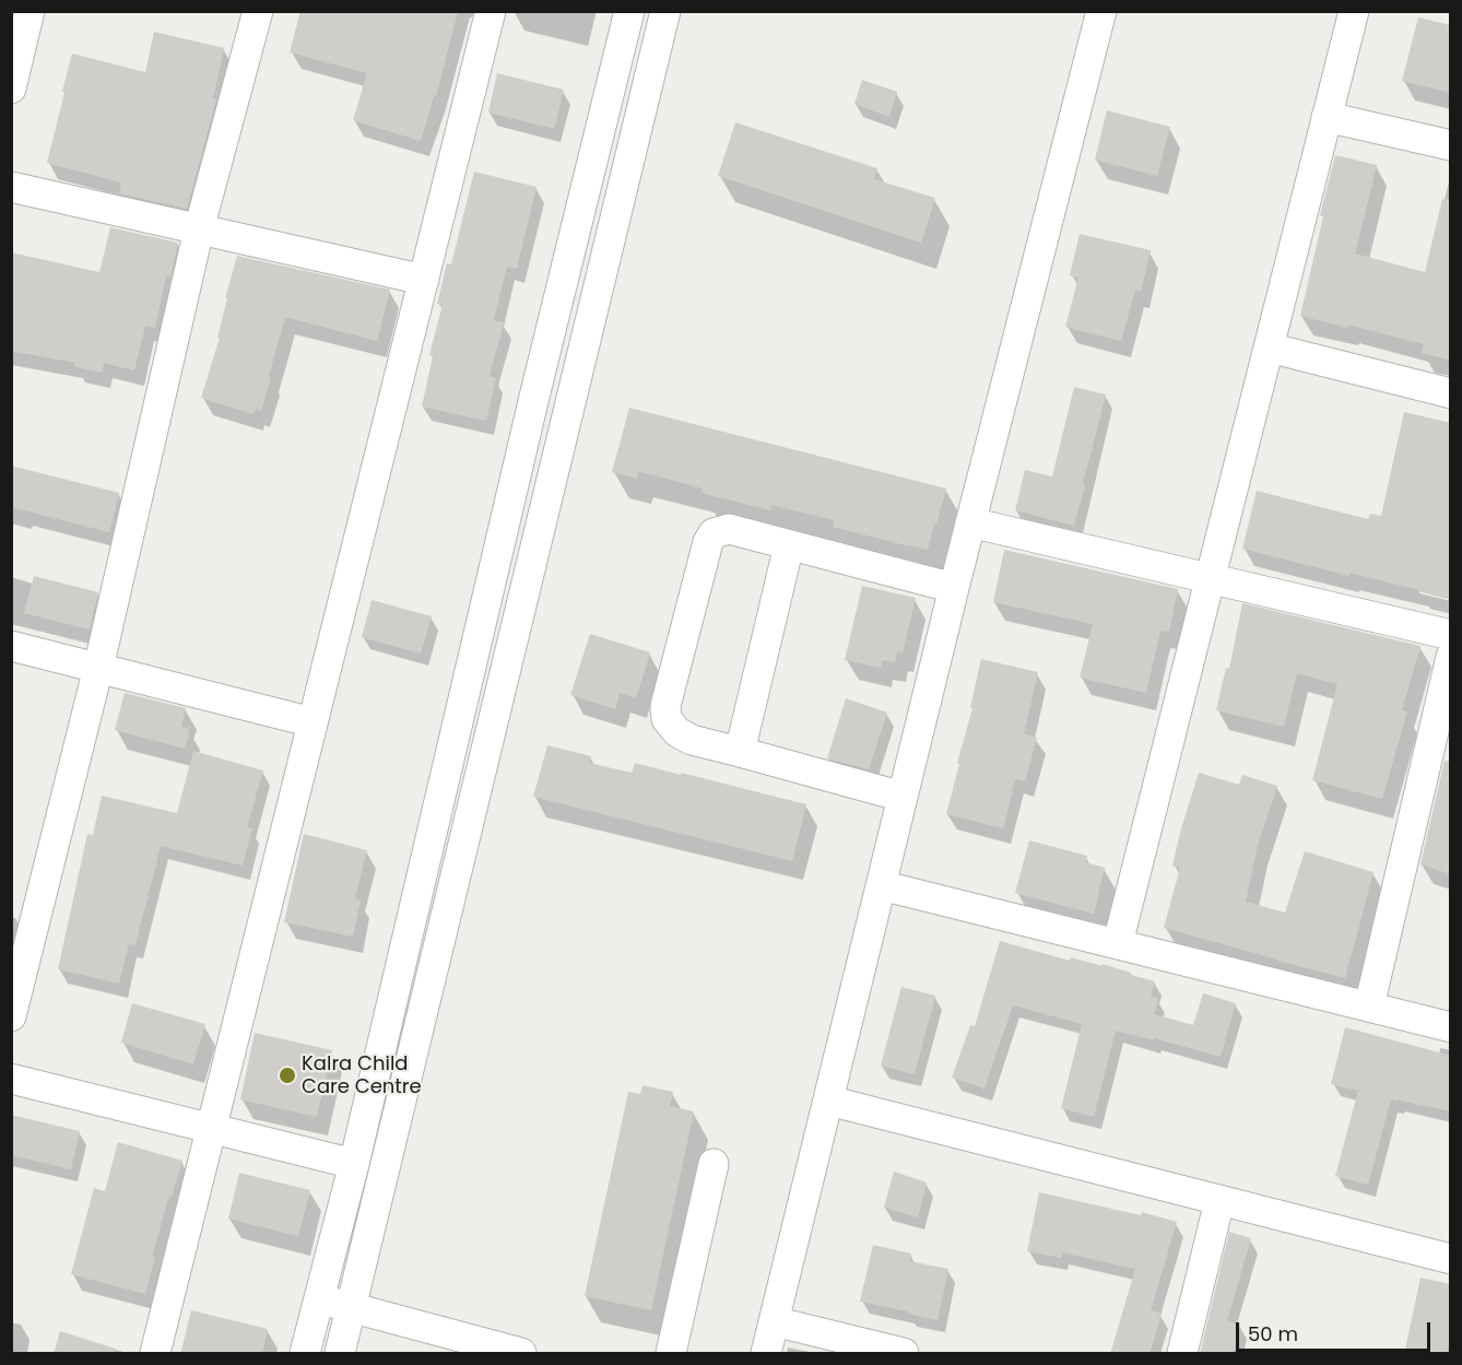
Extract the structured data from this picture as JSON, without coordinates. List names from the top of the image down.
{
  "places": ["Kalra Child Care Centre"],
  "scale_bar": "50 m"
}
